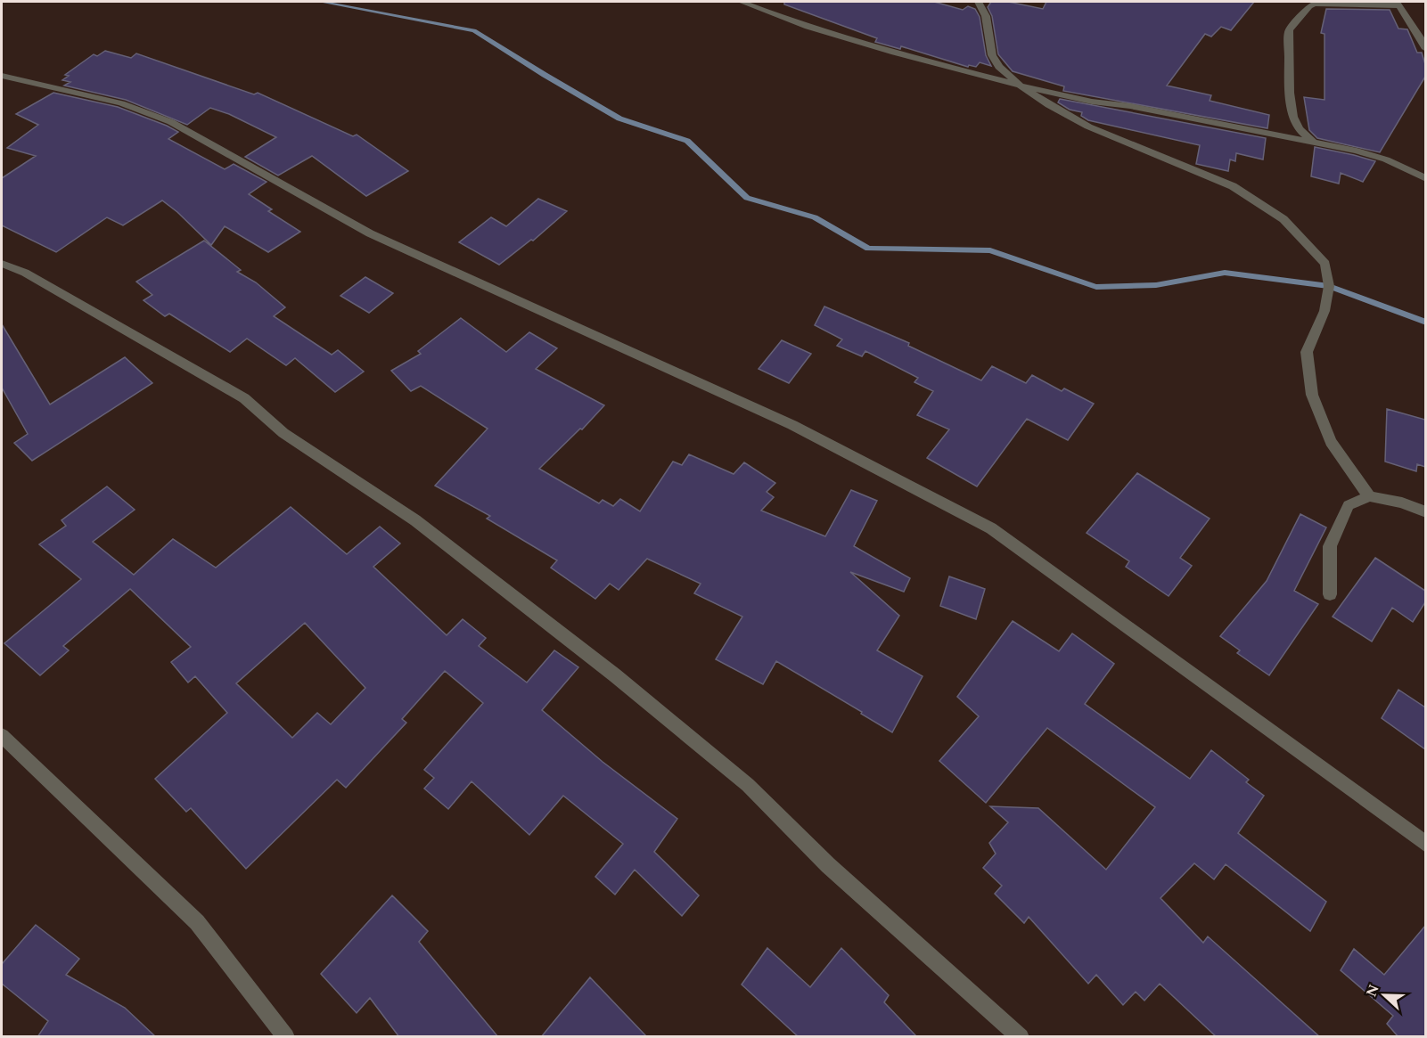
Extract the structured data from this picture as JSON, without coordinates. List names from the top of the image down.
{
  "north": "left"
}
